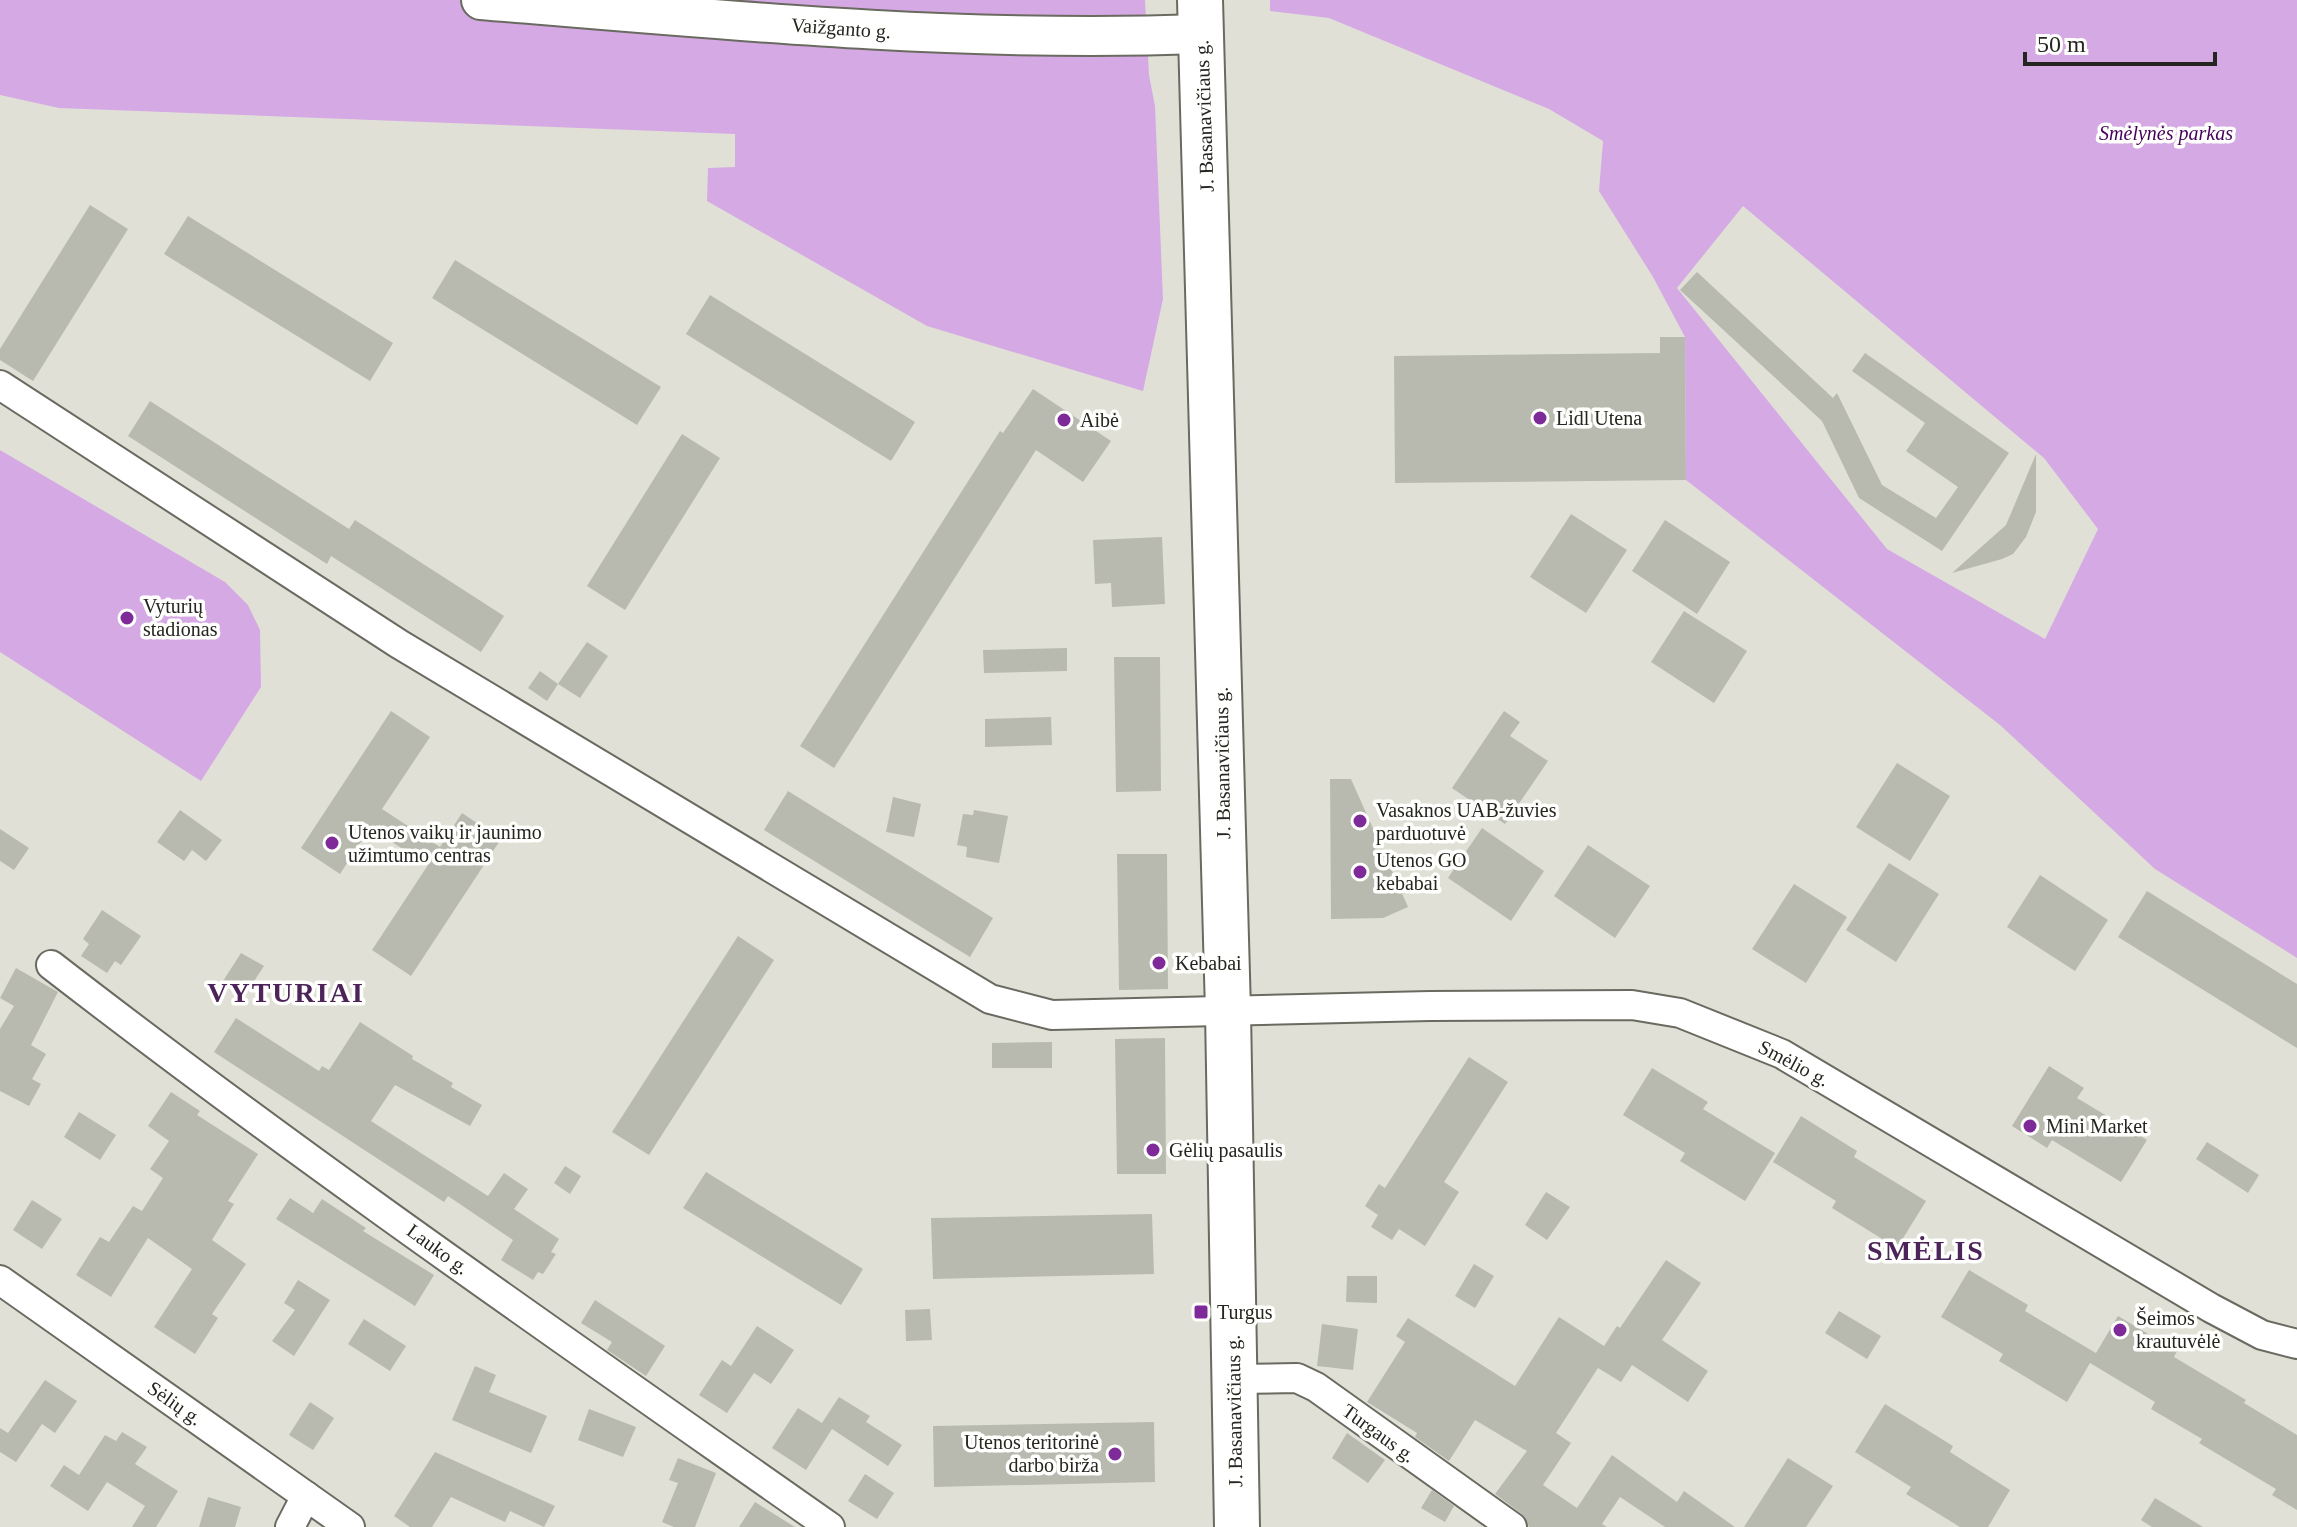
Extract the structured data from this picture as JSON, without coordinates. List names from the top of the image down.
{
  "streets": {
    "main road": ["Vaižganto g.", "J. Basanavičiaus g."],
    "street": [
      "Smėlio g.",
      "Lauko g.",
      "Sėlių g.",
      "Turgaus g."
    ]
  },
  "crossings": [
    ["Vaižganto g.", "J. Basanavičiaus g."],
    ["J. Basanavičiaus g.", "Smėlio g."],
    ["J. Basanavičiaus g.", "Turgaus g."]
  ],
  "districts": ["VYTURIAI", "SMĖLIS"],
  "parks": ["Smėlynės parkas"],
  "places": {
    "other": [
      "Lidl Utena",
      "Aibė",
      "Vyturių stadionas",
      "Vasaknos UAB-žuvies parduotuvė",
      "Utenos vaikų ir jaunimo užimtumo centras",
      "Utenos GO kebabai",
      "Kebabai",
      "Mini Market",
      "Gėlių pasaulis",
      "Šeimos krautuvėlė",
      "Utenos teritorinė darbo birža"
    ],
    "transit": ["Turgus"]
  },
  "scale_bar": "50 m"
}
